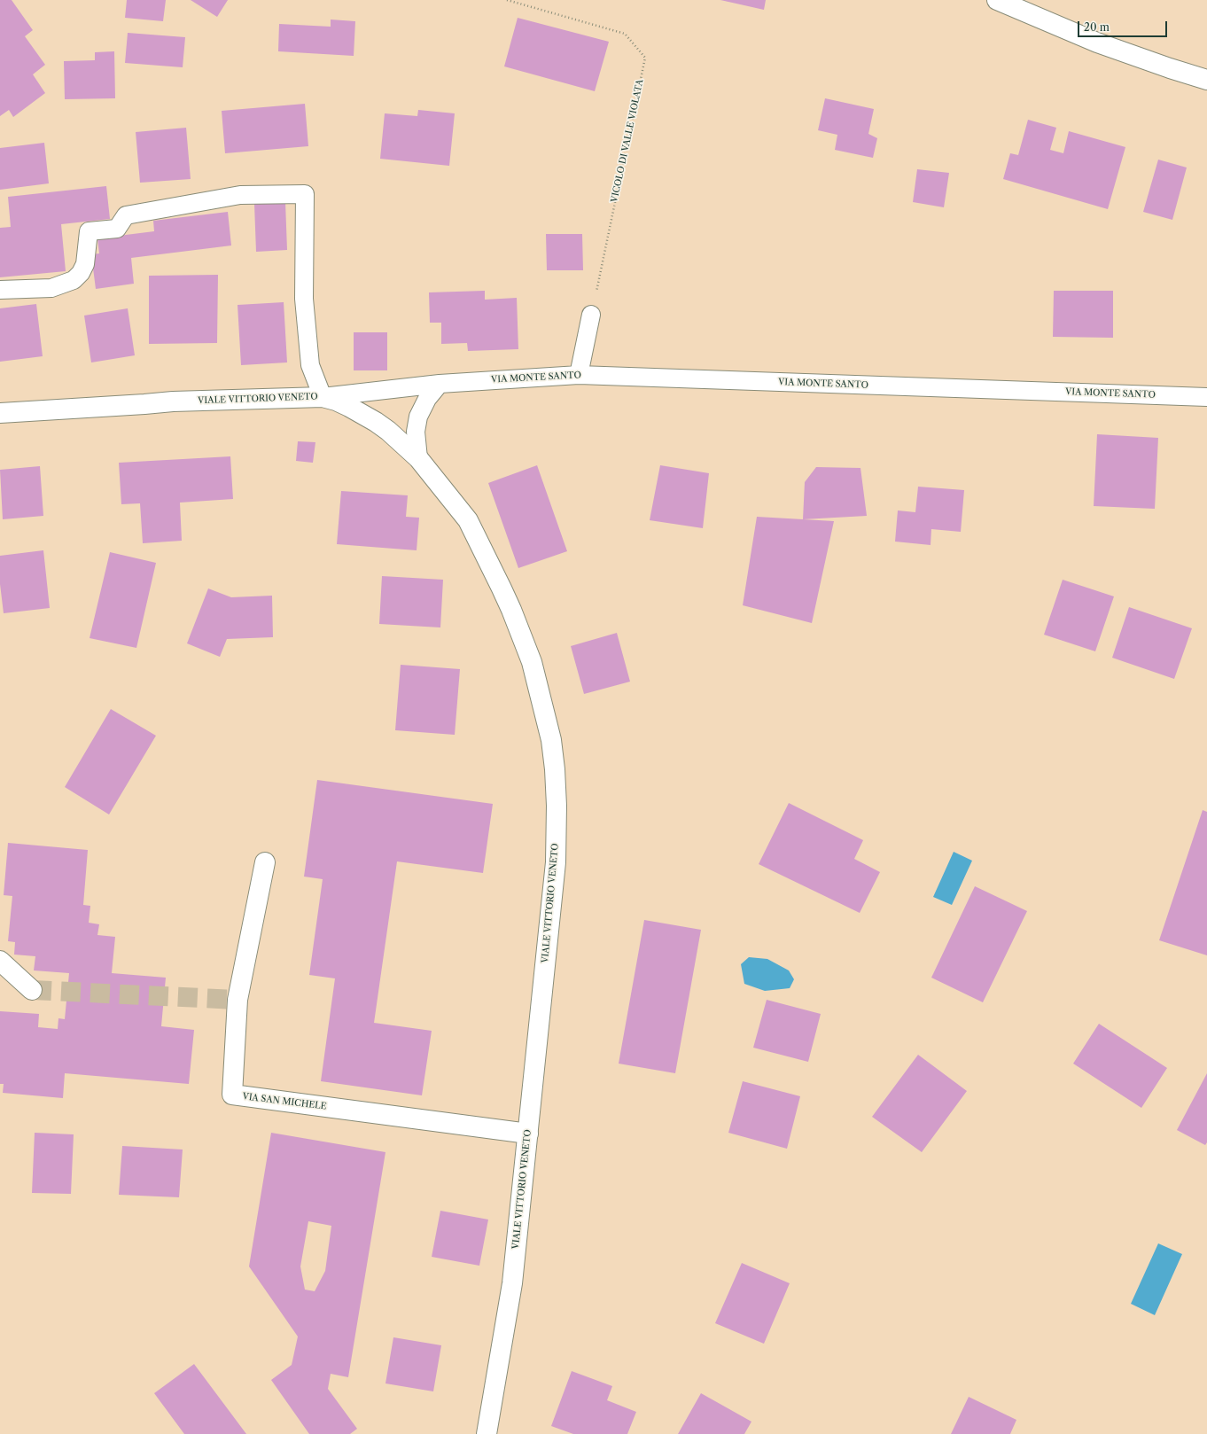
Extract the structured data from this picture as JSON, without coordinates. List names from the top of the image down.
{
  "streets": {
    "main road": ["VIALE VITTORIO VENETO", "VIA SAN MICHELE"],
    "lane": ["VIA MONTE SANTO"],
    "path": ["VICOLO DI VALLE VIOLATA"]
  },
  "crossings": [
    ["VIA MONTE SANTO", "VIALE VITTORIO VENETO"],
    ["VIALE VITTORIO VENETO", "VIA SAN MICHELE"]
  ],
  "scale_bar": "20 m"
}
